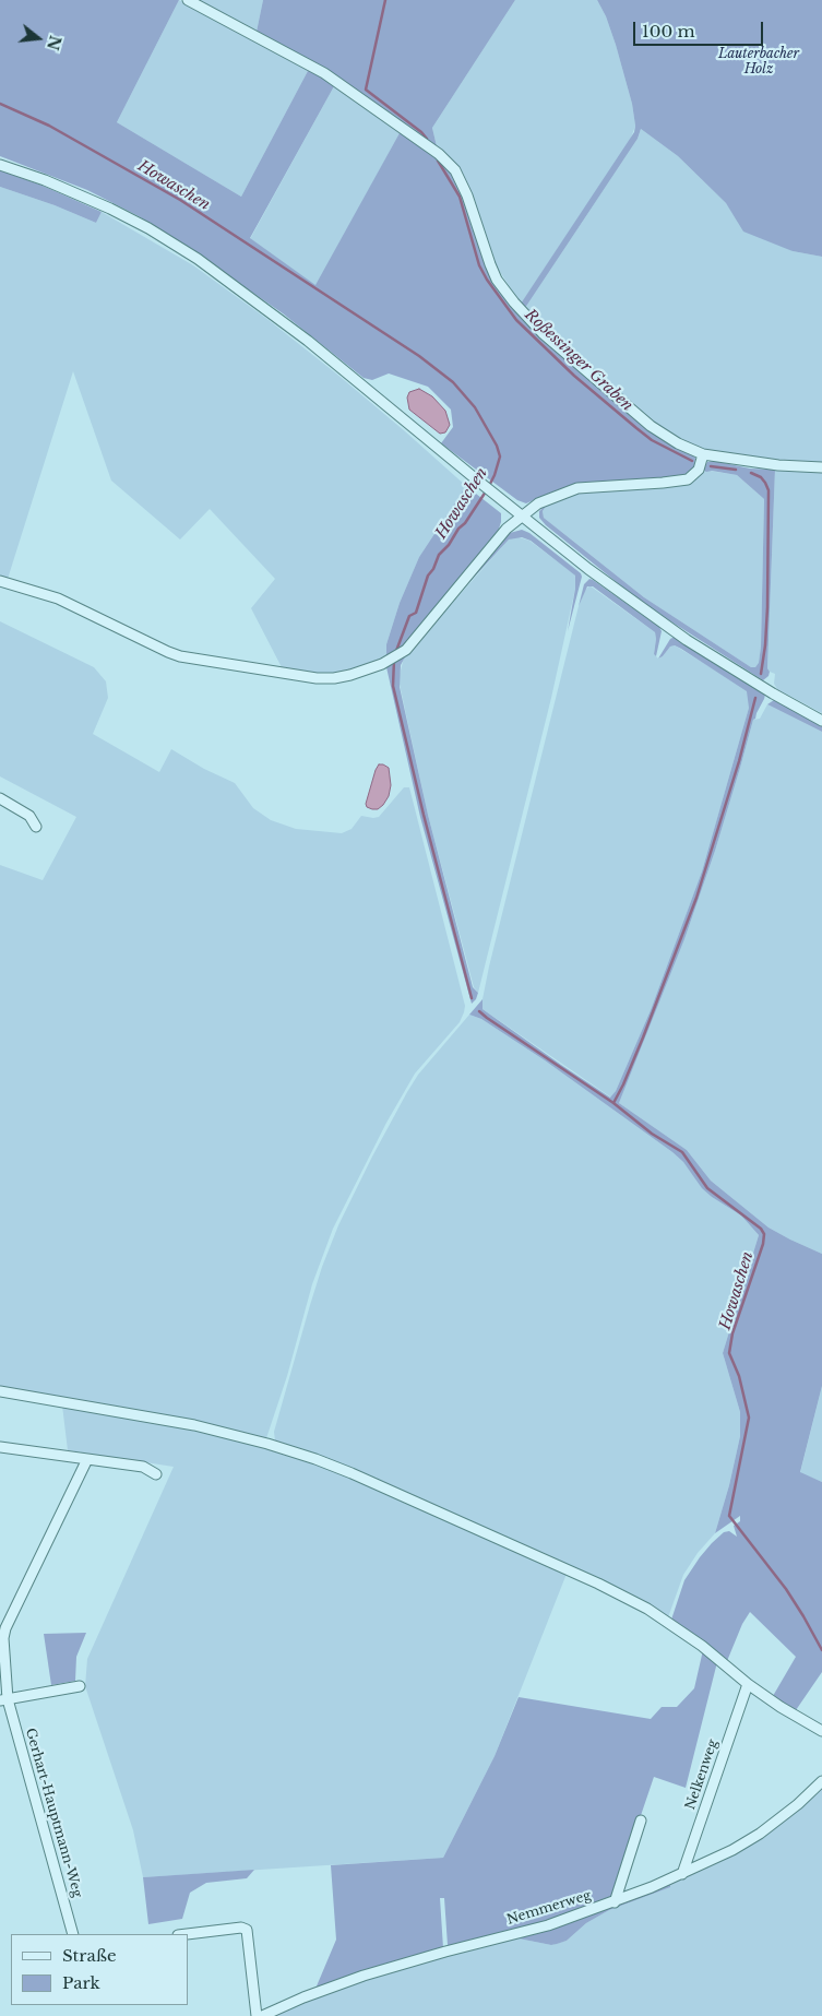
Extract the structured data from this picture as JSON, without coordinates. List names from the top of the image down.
{
  "streets": {
    "street": ["Nelkenweg", "Gerhart-Hauptmann-Weg", "Nemmerweg"]
  },
  "crossings": [
    ["Nelkenweg", "Nemmerweg"]
  ],
  "water": ["Howaschen", "Roßessinger Graben"],
  "parks": ["Lauterbacher Holz"],
  "legend": ["Straße", "Park"],
  "scale_bar": "100 m",
  "north": "right"
}
